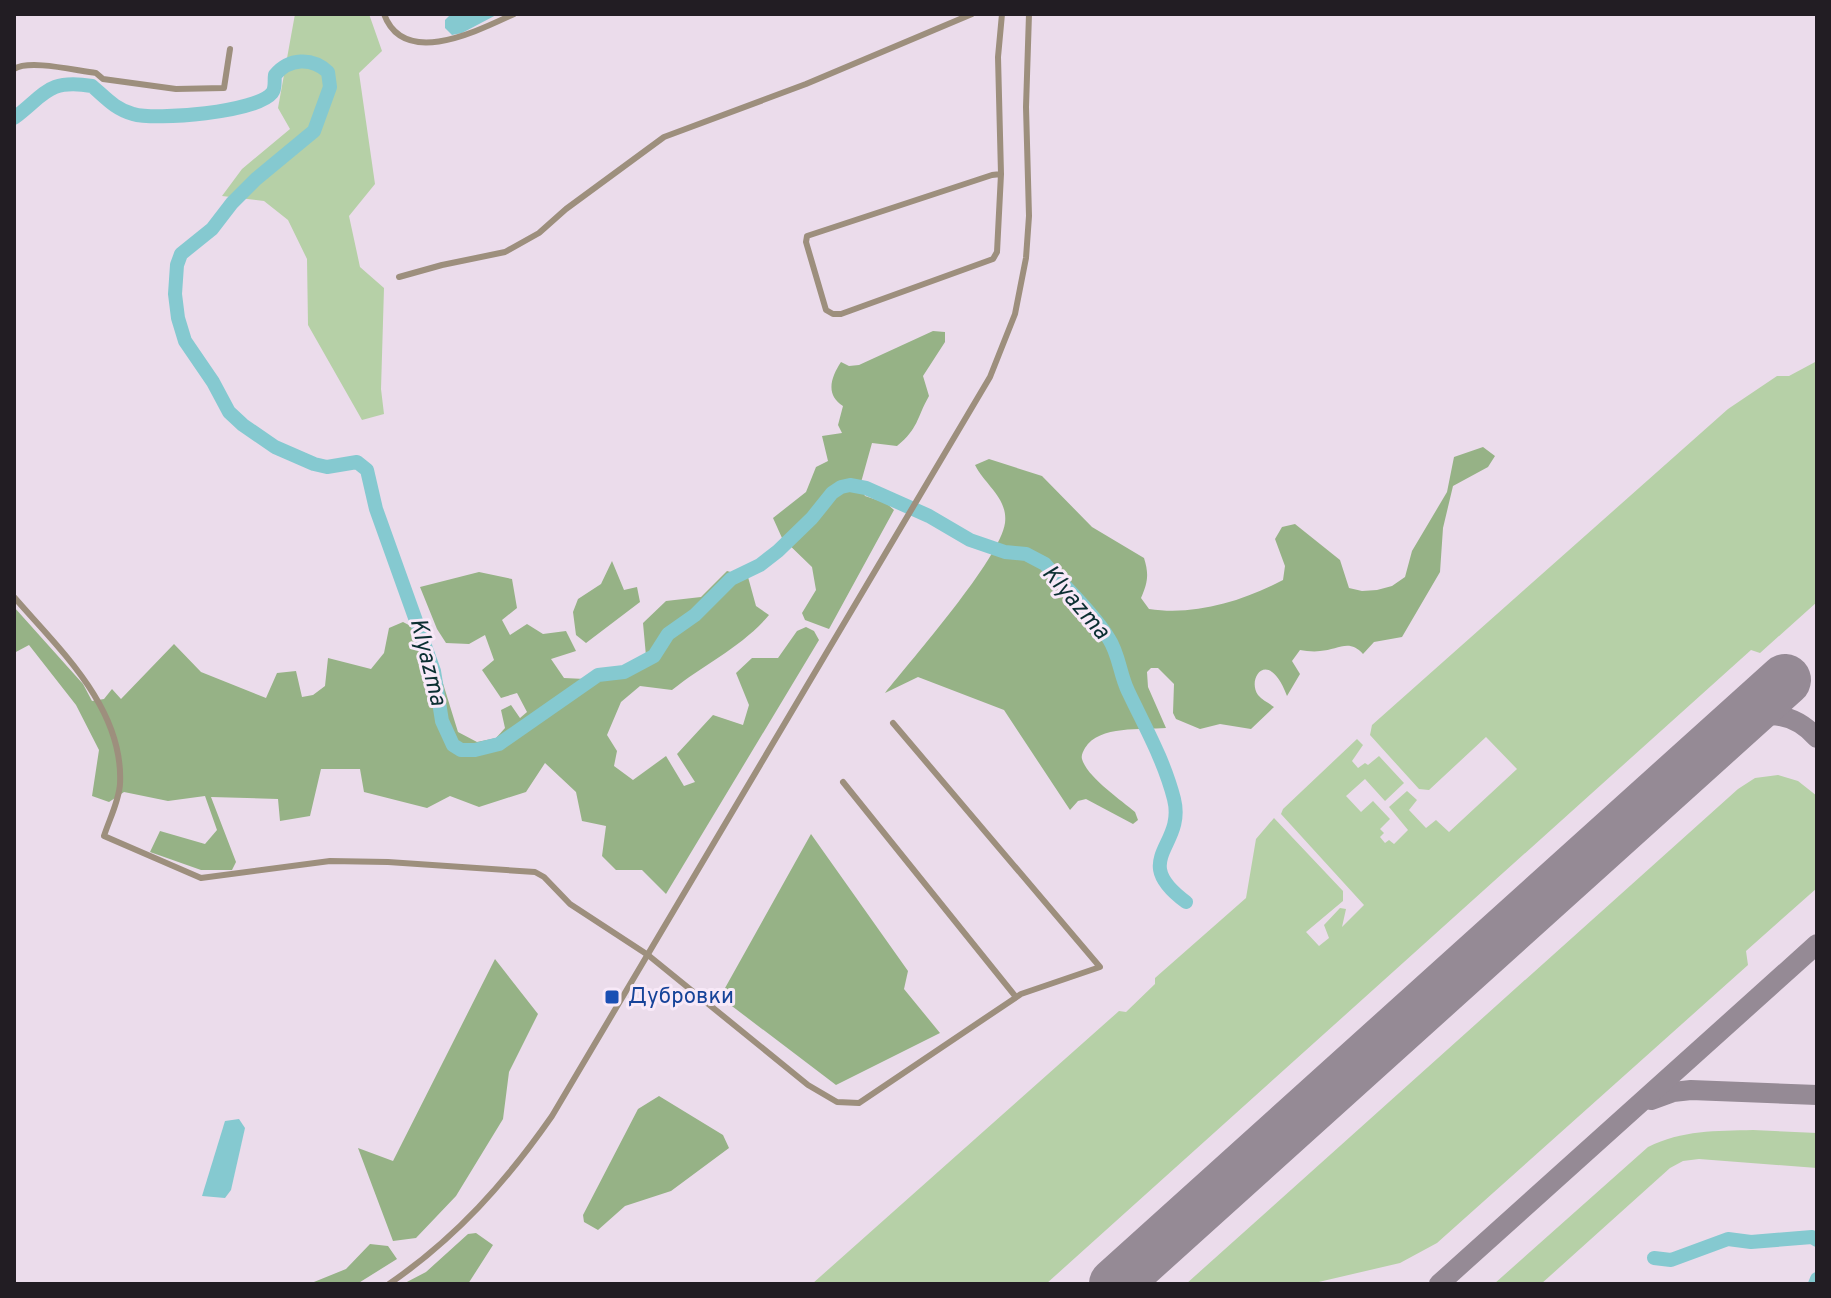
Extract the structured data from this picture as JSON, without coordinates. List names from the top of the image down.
{
  "water": ["Klyazma"],
  "places": {
    "transit": ["Дубровки"]
  }
}
